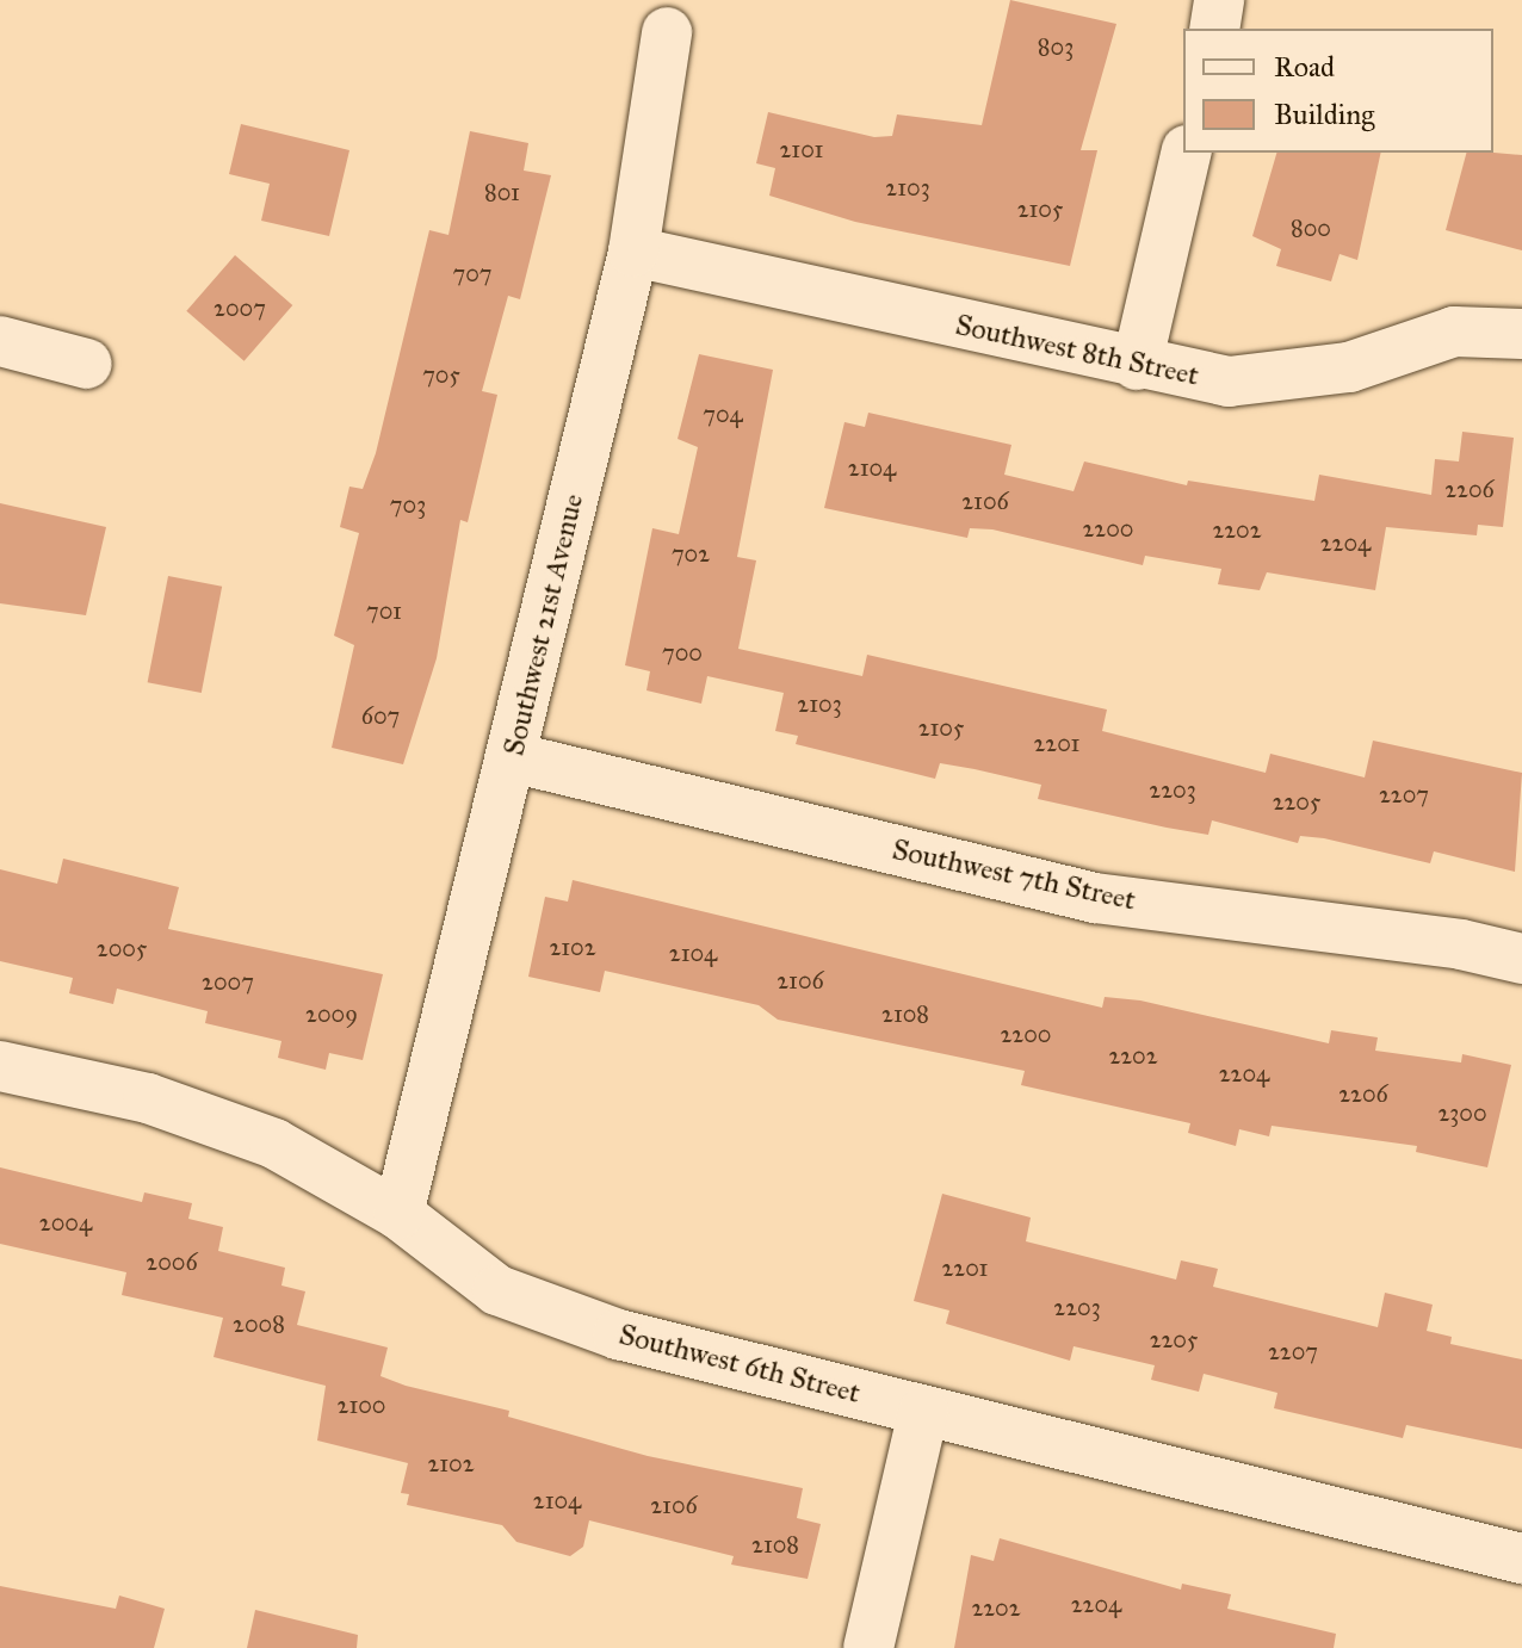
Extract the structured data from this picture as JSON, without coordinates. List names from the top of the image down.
{
  "streets": {
    "street": [
      "Southwest 8th Street",
      "Southwest 21st Avenue",
      "Southwest 7th Street",
      "Southwest 6th Street"
    ]
  },
  "crossings": [
    ["Southwest 8th Street", "Southwest 21st Avenue"],
    ["Southwest 21st Avenue", "Southwest 7th Street"],
    ["Southwest 21st Avenue", "Southwest 6th Street"]
  ],
  "house_numbers": [
    "803",
    "2101",
    "2103",
    "801",
    "2105",
    "800",
    "707",
    "2007",
    "705",
    "704",
    "2104",
    "2206",
    "2106",
    "703",
    "2200",
    "2202",
    "2204",
    "702",
    "701",
    "700",
    "2103",
    "607",
    "2105",
    "2201",
    "2203",
    "2207",
    "2205",
    "2102",
    "2005",
    "2104",
    "2106",
    "2007",
    "2009",
    "2108",
    "2200",
    "2202",
    "2204",
    "2206",
    "2300",
    "2004",
    "2006",
    "2201",
    "2203",
    "2008",
    "2205",
    "2207",
    "2100",
    "2102",
    "2104",
    "2106",
    "2108",
    "2204",
    "2202"
  ],
  "legend": ["Road", "Building"]
}
